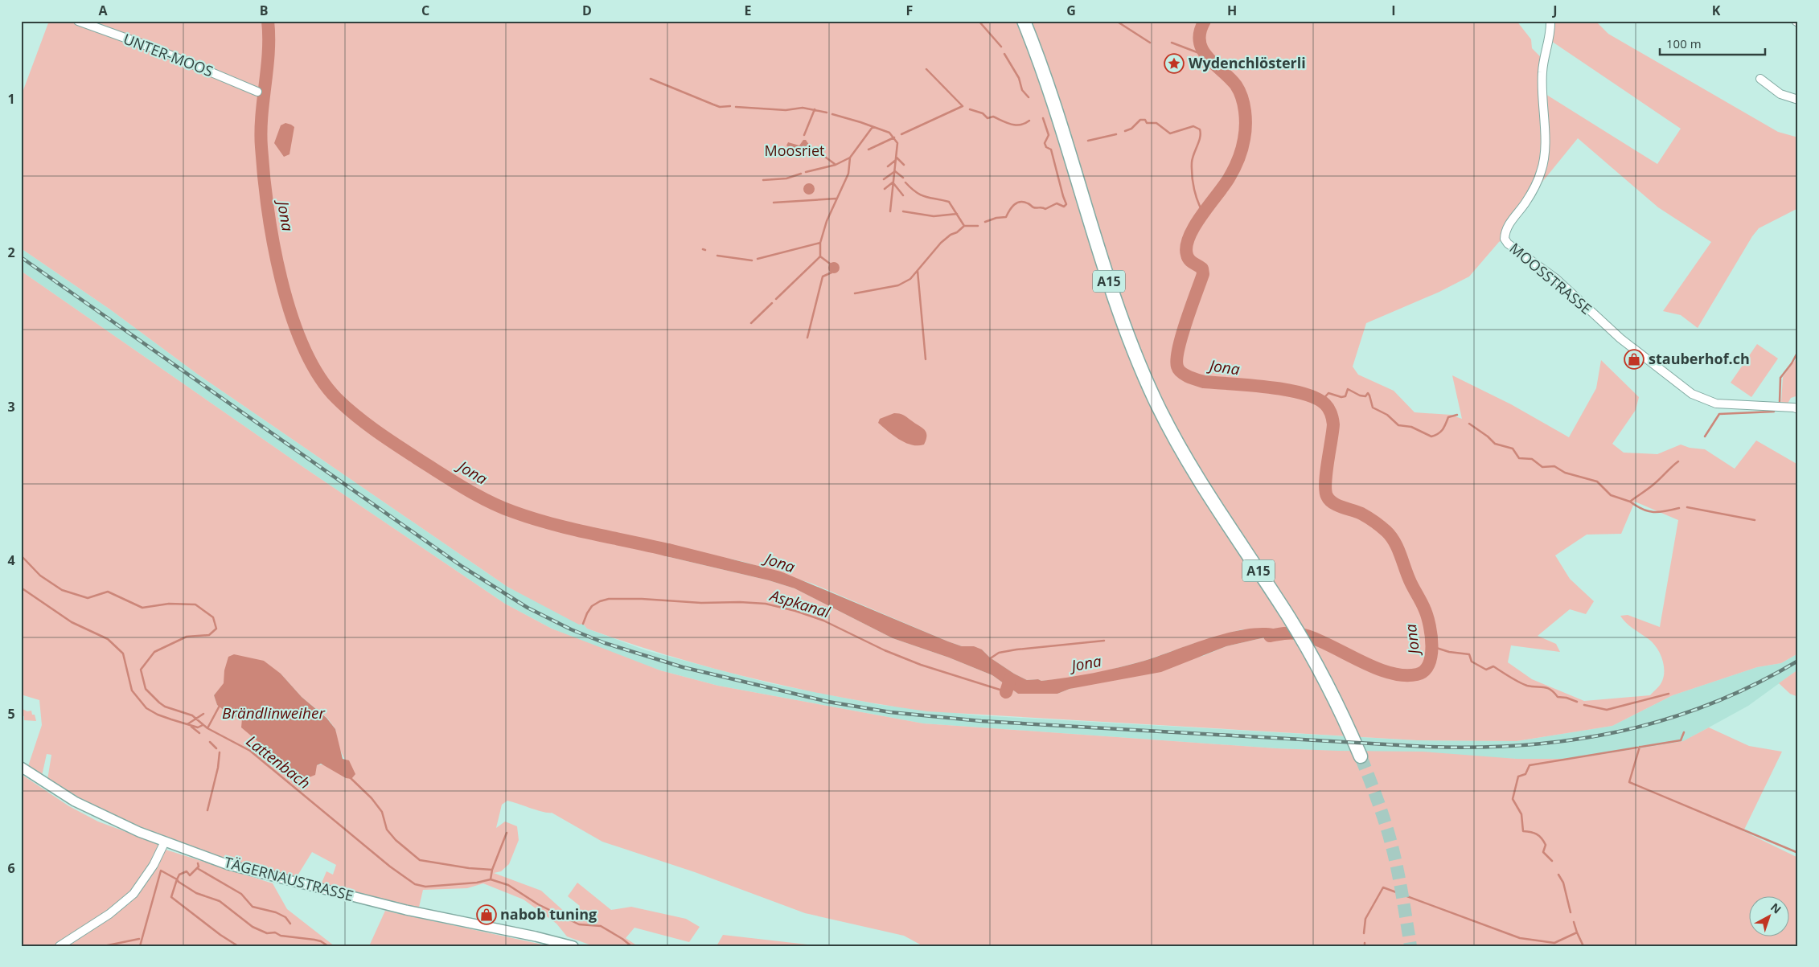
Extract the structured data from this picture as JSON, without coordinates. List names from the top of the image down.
{
  "streets": {
    "highway": ["A15"],
    "street": ["UNTER-MOOS", "MOOSSTRASSE", "TÄGERNAUSTRASSE"]
  },
  "water": [
    "Jona",
    "Aspkanal",
    "Brändlinweiher",
    "Lattenbach"
  ],
  "parks": ["Moosriet"],
  "places": {
    "place": ["Wydenchlösterli"],
    "shop": ["stauberhof.ch", "nabob tuning"]
  },
  "scale_bar": "100 m",
  "north": "top right",
  "grid": {
    "columns": [
      "A",
      "B",
      "C",
      "D",
      "E",
      "F",
      "G",
      "H",
      "I",
      "J",
      "K"
    ],
    "rows": [
      "1",
      "2",
      "3",
      "4",
      "5",
      "6"
    ]
  }
}
